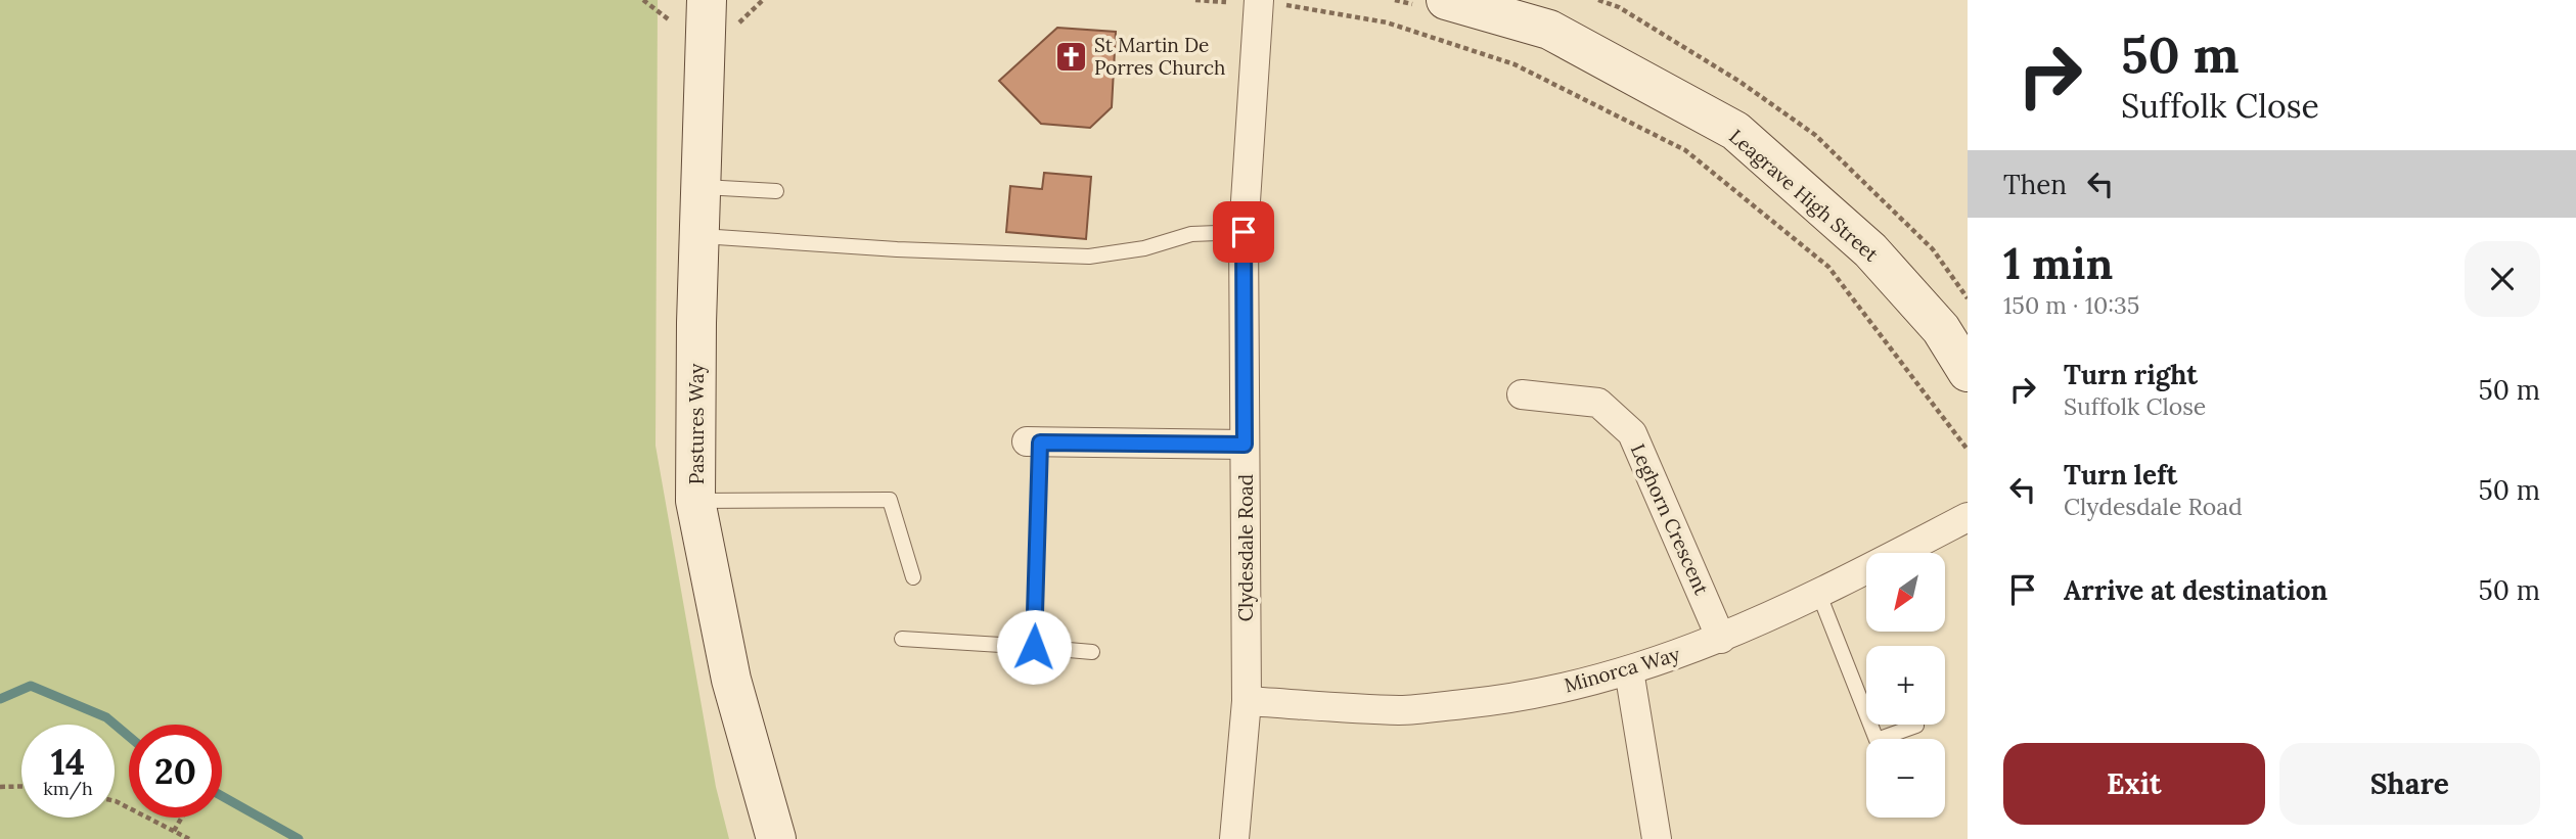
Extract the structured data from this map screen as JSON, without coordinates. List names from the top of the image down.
{
  "streets": {
    "street": [
      "Leagrave High Street",
      "Pastures Way",
      "Leghorn Crescent",
      "Clydesdale Road",
      "Minorca Way"
    ]
  },
  "crossings": [
    ["Leghorn Crescent", "Minorca Way"],
    ["Clydesdale Road", "Minorca Way"]
  ],
  "places": {
    "church": ["St Martin De Porres Church"]
  },
  "north": "bottom left",
  "page": {
    "turn": ["50 m", "Suffolk Close"],
    "then": "Then",
    "heading": ["1 min", "150 m · 10:35"],
    "list": [
      {
        "name": "Turn right",
        "note": "Suffolk Close",
        "value": "50 m"
      },
      {
        "name": "Turn left",
        "note": "Clydesdale Road",
        "value": "50 m"
      },
      {
        "name": "Arrive at destination",
        "value": "50 m"
      }
    ],
    "map_buttons": ["+", "−"],
    "speed": "14 km/h",
    "limit": "20",
    "buttons": ["Exit", "Share"]
  }
}
